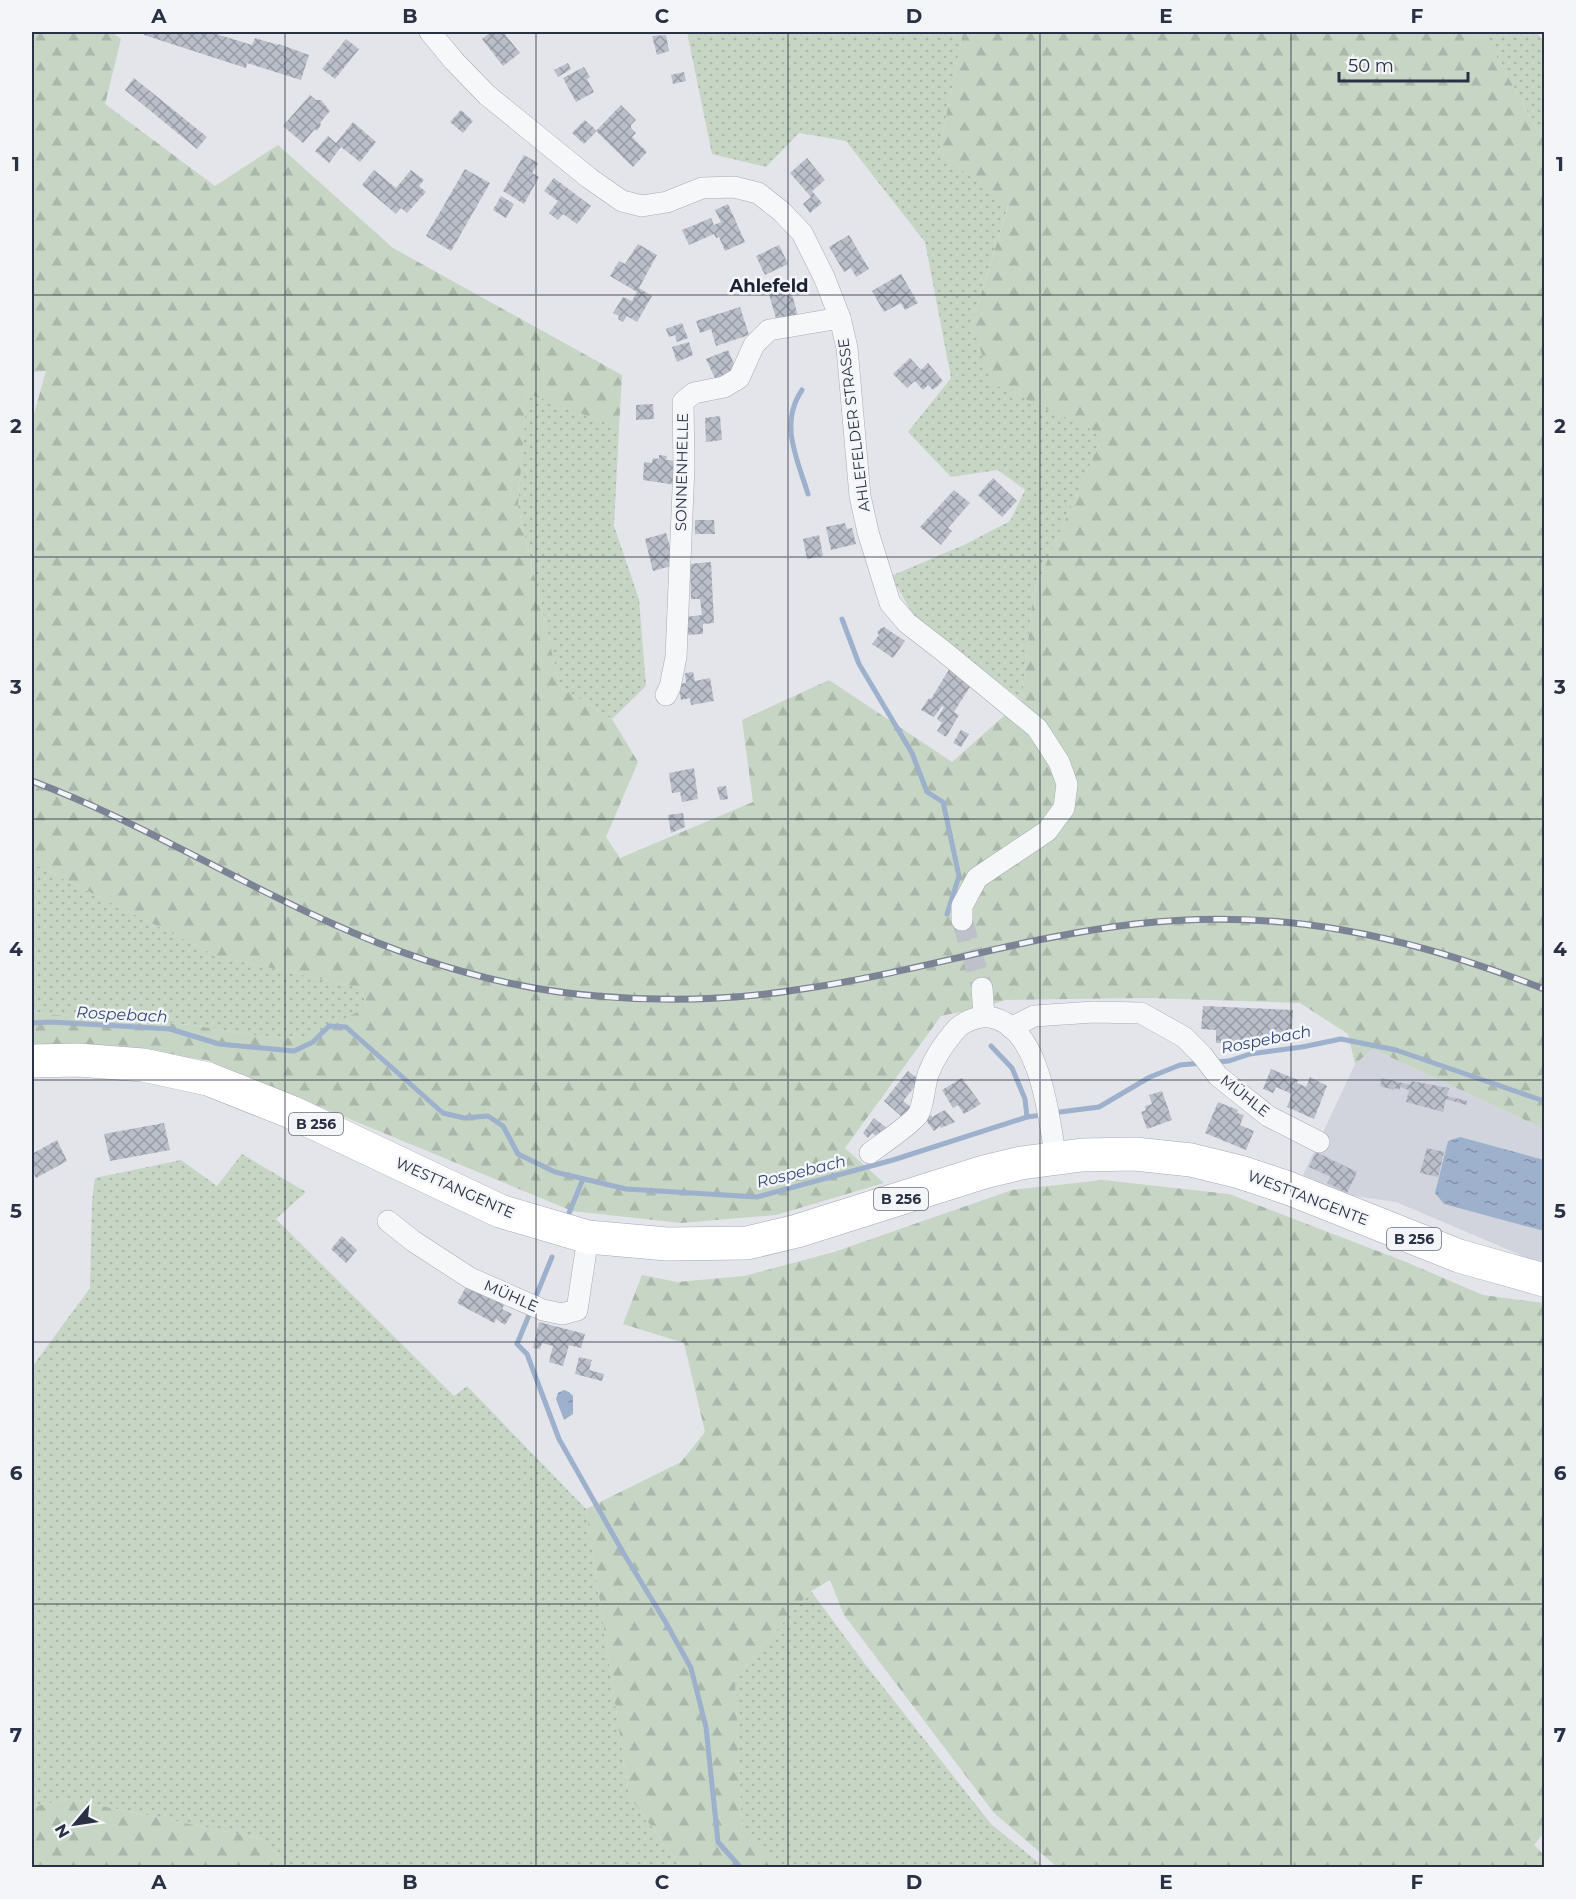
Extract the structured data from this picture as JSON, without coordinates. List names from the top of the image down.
{
  "streets": {
    "main road": ["B 256", "WESTTANGENTE"],
    "street": ["AHLEFELDER STRASSE", "SONNENHELLE", "MÜHLE"]
  },
  "crossings": [
    ["AHLEFELDER STRASSE", "SONNENHELLE"],
    ["MÜHLE", "WESTTANGENTE"]
  ],
  "districts": ["Ahlefeld"],
  "water": ["Rospebach"],
  "scale_bar": "50 m",
  "north": "bottom left",
  "grid": {
    "columns": [
      "A",
      "B",
      "C",
      "D",
      "E",
      "F"
    ],
    "rows": [
      "1",
      "2",
      "3",
      "4",
      "5",
      "6",
      "7"
    ]
  }
}
